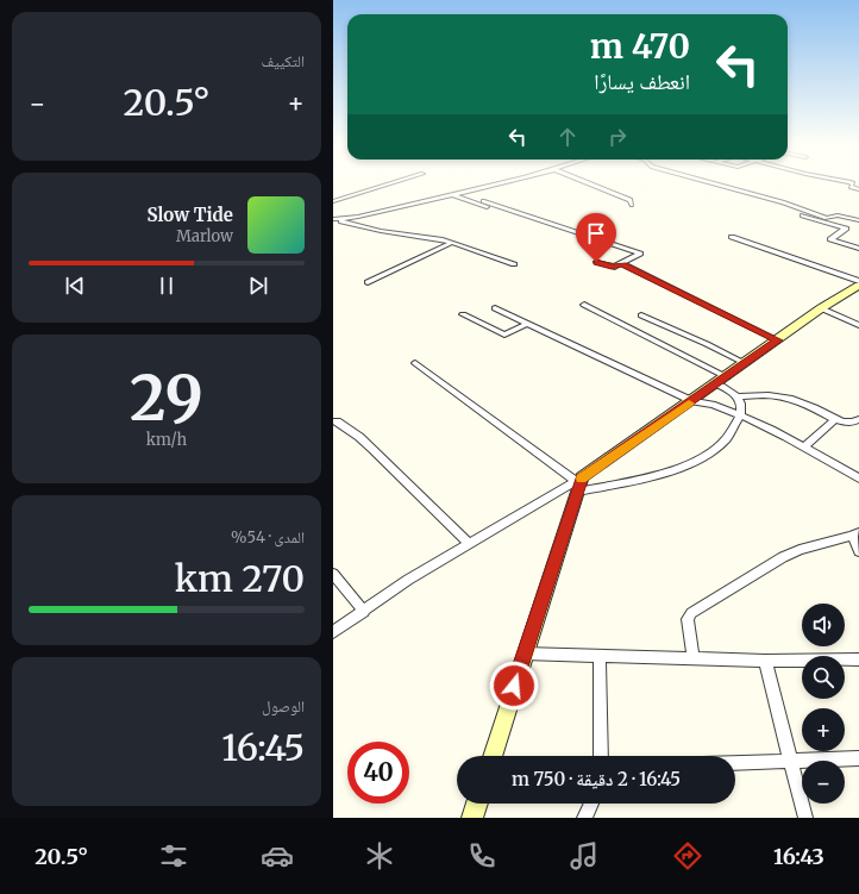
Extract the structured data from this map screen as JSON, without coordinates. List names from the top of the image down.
{
  "page": {
    "tile": [
      "التكييف",
      ["29", "km/h"],
      ["المدى · 54%", "270 km"],
      ["الوصول", "16:45"]
    ],
    "turn": ["470 m", "انعطف يسارًا"],
    "heat": ["−", "20.5°", "+"],
    "song": ["Slow Tide", "Marlow"],
    "map_buttons": ["+", "−"],
    "limit": "40",
    "trip": "16:45 · 2 دقيقة · 750 m",
    "tabs": ["16:43", "20.5°"]
  }
}
